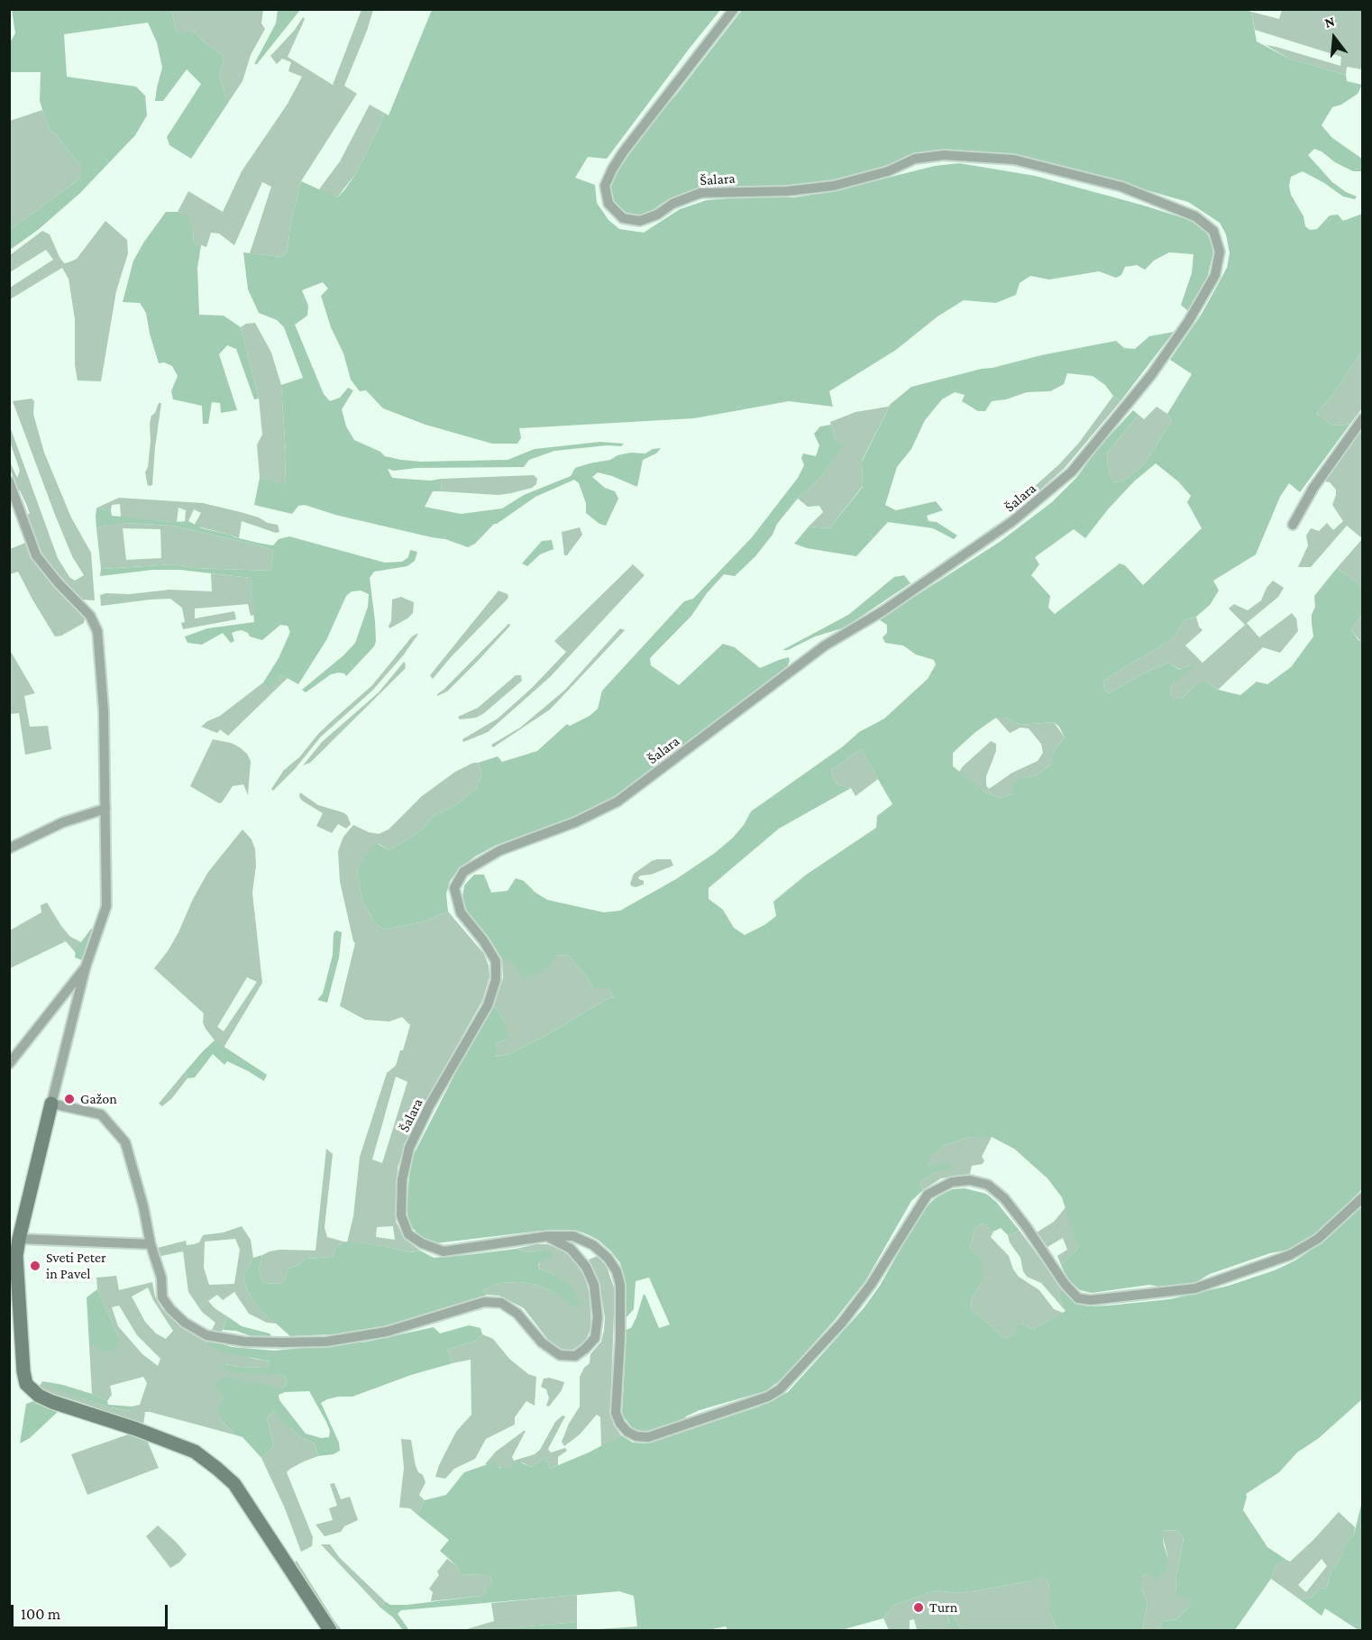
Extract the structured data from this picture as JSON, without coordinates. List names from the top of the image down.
{
  "streets": {
    "street": ["Šalara"]
  },
  "places": ["Gažon", "Sveti Peter in Pavel", "Turn"],
  "scale_bar": "100 m",
  "north": "top"
}
